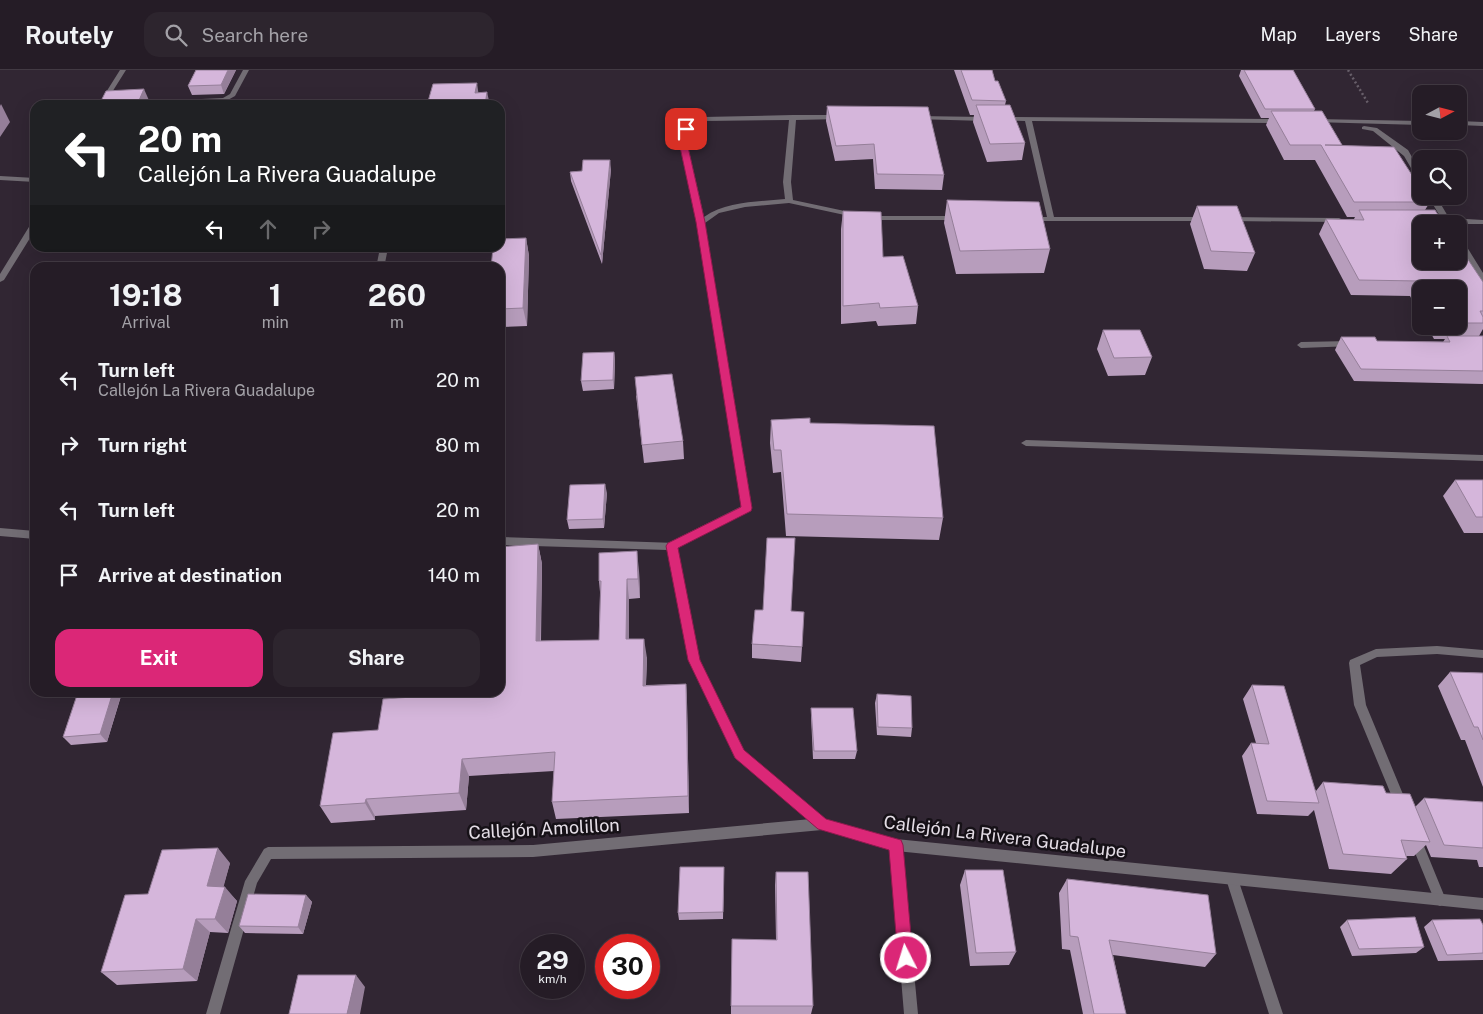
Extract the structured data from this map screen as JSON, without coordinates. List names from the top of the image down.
{
  "streets": {
    "street": ["Callejón Amolillon", "Callejón La Rivera Guadalupe"]
  },
  "crossings": [
    ["Callejón Amolillon", "Callejón La Rivera Guadalupe"]
  ],
  "north": "right",
  "page": {
    "header": "Routely",
    "search": "Search here",
    "nav": ["Map", "Layers", "Share"],
    "map_buttons": ["+", "−"],
    "turn": ["20 m", "Callejón La Rivera Guadalupe"],
    "eta": [
      "19:18",
      "Arrival",
      "1",
      "min",
      "260",
      "m"
    ],
    "list": [
      {
        "name": "Turn left",
        "note": "Callejón La Rivera Guadalupe",
        "value": "20 m"
      },
      {
        "name": "Turn right",
        "value": "80 m"
      },
      {
        "name": "Turn left",
        "value": "20 m"
      },
      {
        "name": "Arrive at destination",
        "value": "140 m"
      }
    ],
    "buttons": ["Exit", "Share"],
    "speed": "29 km/h",
    "limit": "30"
  }
}
